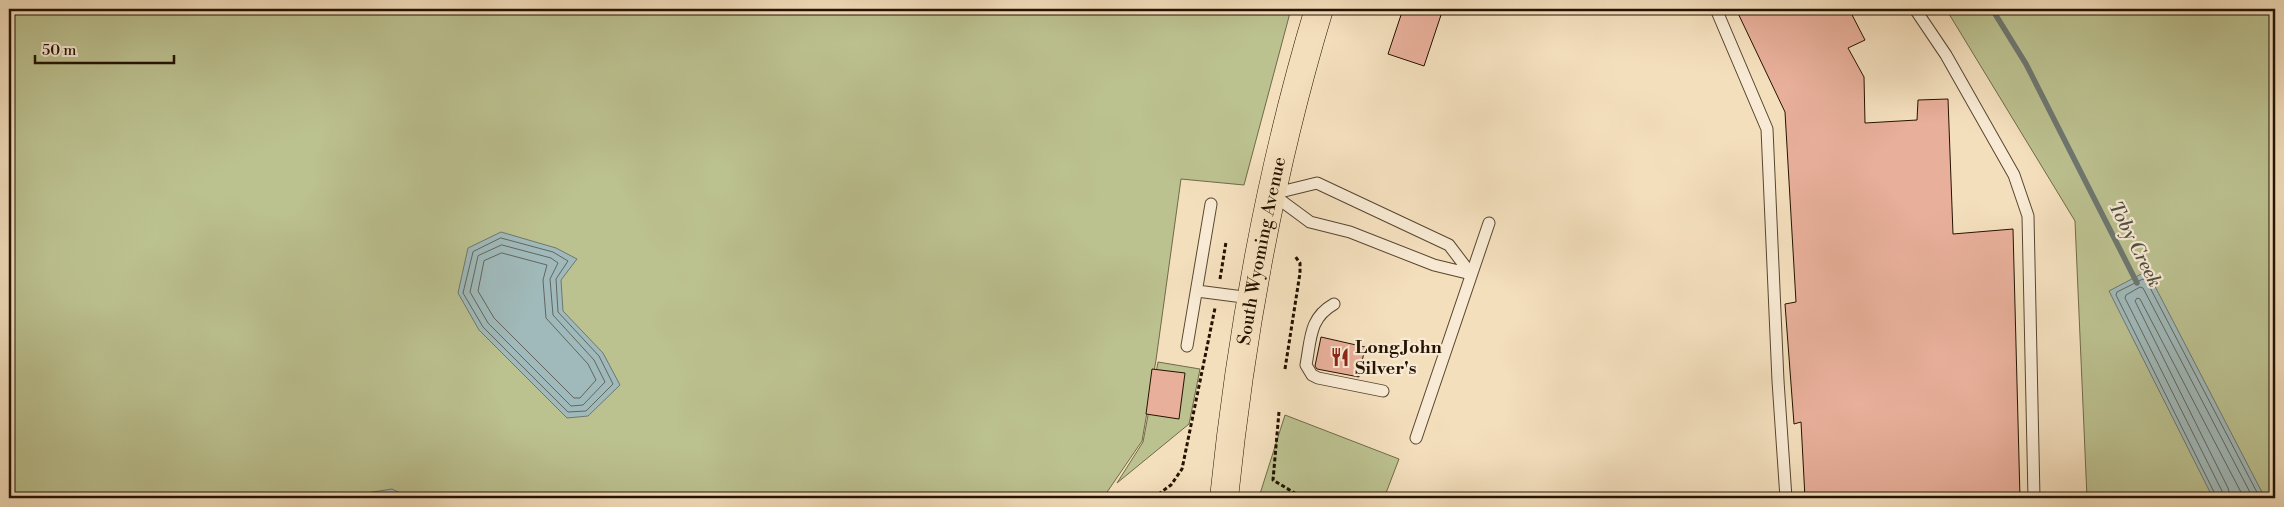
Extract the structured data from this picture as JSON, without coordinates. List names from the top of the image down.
{
  "streets": {
    "main road": ["South Wyoming Avenue"]
  },
  "water": ["Toby Creek"],
  "places": {
    "restaurant": ["Long John Silver's"]
  },
  "scale_bar": "50 m"
}
